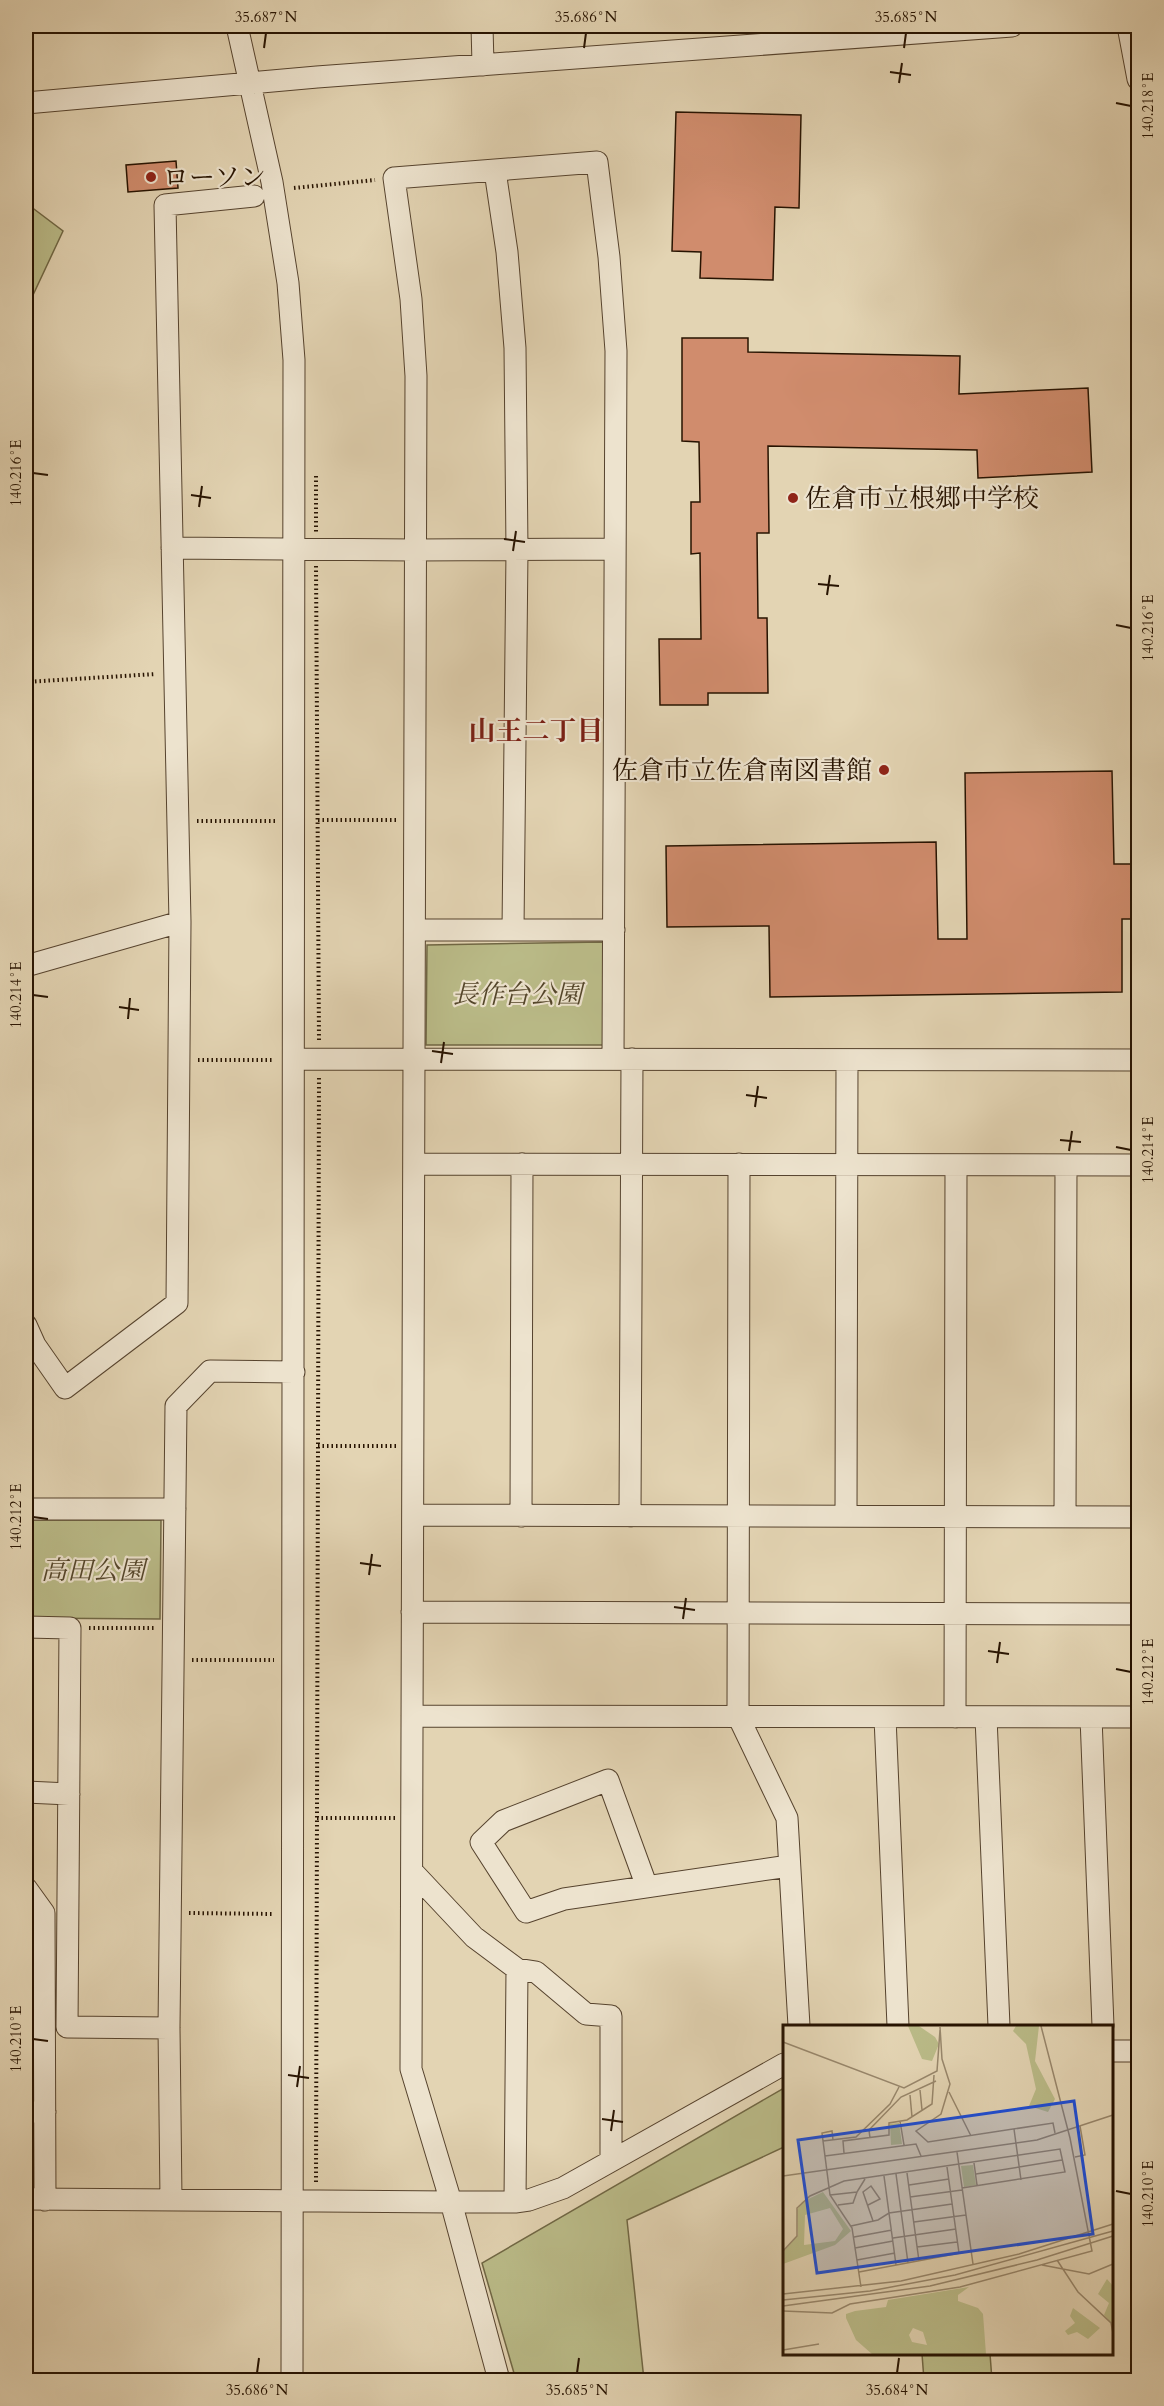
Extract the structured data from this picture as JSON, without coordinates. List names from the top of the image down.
{
  "districts": ["山王二丁目"],
  "parks": ["長作台公園", "高田公園"],
  "places": ["ローソン", "佐倉市立根郷中学校", "佐倉市立佐倉南図書館"],
  "coordinates": [
    "35.687°N",
    "35.686°N",
    "35.685°N",
    "140.218°E",
    "140.216°E",
    "140.214°E",
    "140.212°E",
    "140.210°E",
    "35.684°N"
  ]
}
